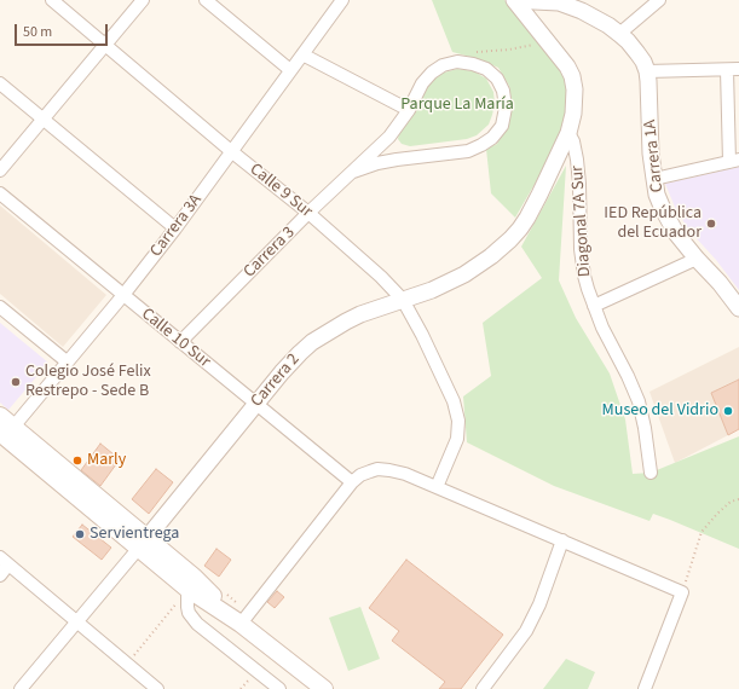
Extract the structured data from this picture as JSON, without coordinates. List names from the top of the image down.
{
  "streets": {
    "street": [
      "Carrera 1A",
      "Calle 9 Sur",
      "Diagonal 7A Sur",
      "Carrera 3A",
      "Carrera 3",
      "Calle 10 Sur",
      "Carrera 2"
    ]
  },
  "crossings": [
    ["Calle 9 Sur", "Carrera 3A"],
    ["Calle 9 Sur", "Carrera 3"],
    ["Calle 9 Sur", "Carrera 2"],
    ["Diagonal 7A Sur", "Carrera 2"],
    ["Carrera 3A", "Calle 10 Sur"],
    ["Carrera 3", "Calle 10 Sur"],
    ["Calle 10 Sur", "Carrera 2"]
  ],
  "parks": ["Parque La María"],
  "places": [
    "IED República del Ecuador",
    "Colegio José Felix Restrepo - Sede B",
    "Museo del Vidrio",
    "Marly",
    "Servientrega"
  ],
  "scale_bar": "50 m"
}
